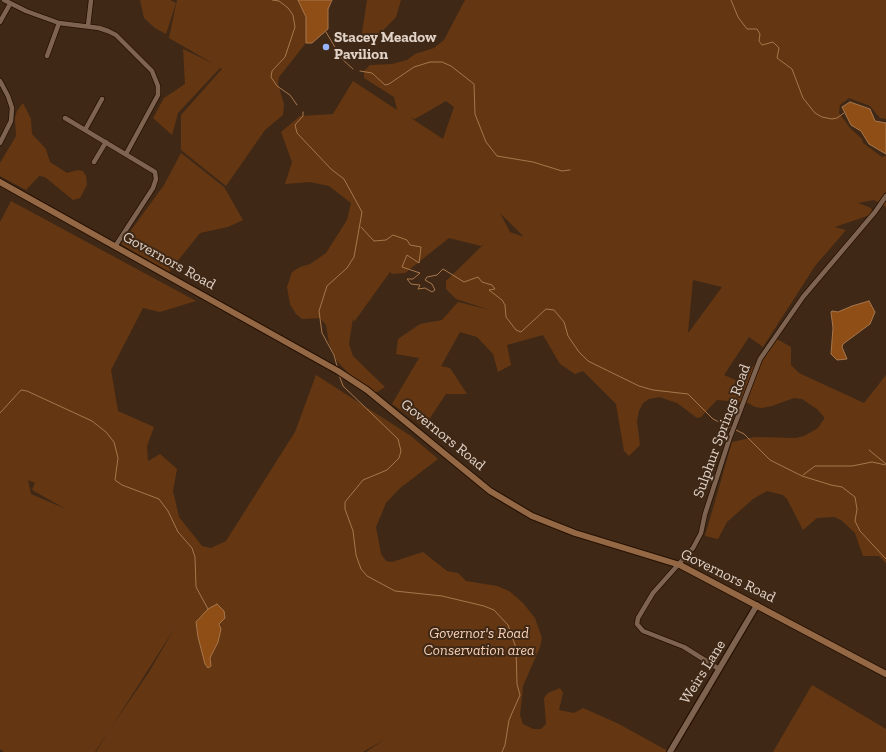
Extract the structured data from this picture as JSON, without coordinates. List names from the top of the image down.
{
  "streets": {
    "main road": ["Governors Road"],
    "street": ["Sulphur Springs Road", "Weirs Lane"]
  },
  "crossings": [
    ["Governors Road", "Sulphur Springs Road"],
    ["Governors Road", "Weirs Lane"],
    ["Sulphur Springs Road", "Weirs Lane"]
  ],
  "parks": ["Governor's Road Conservation area"],
  "places": ["Stacey Meadow Pavilion"]
}
